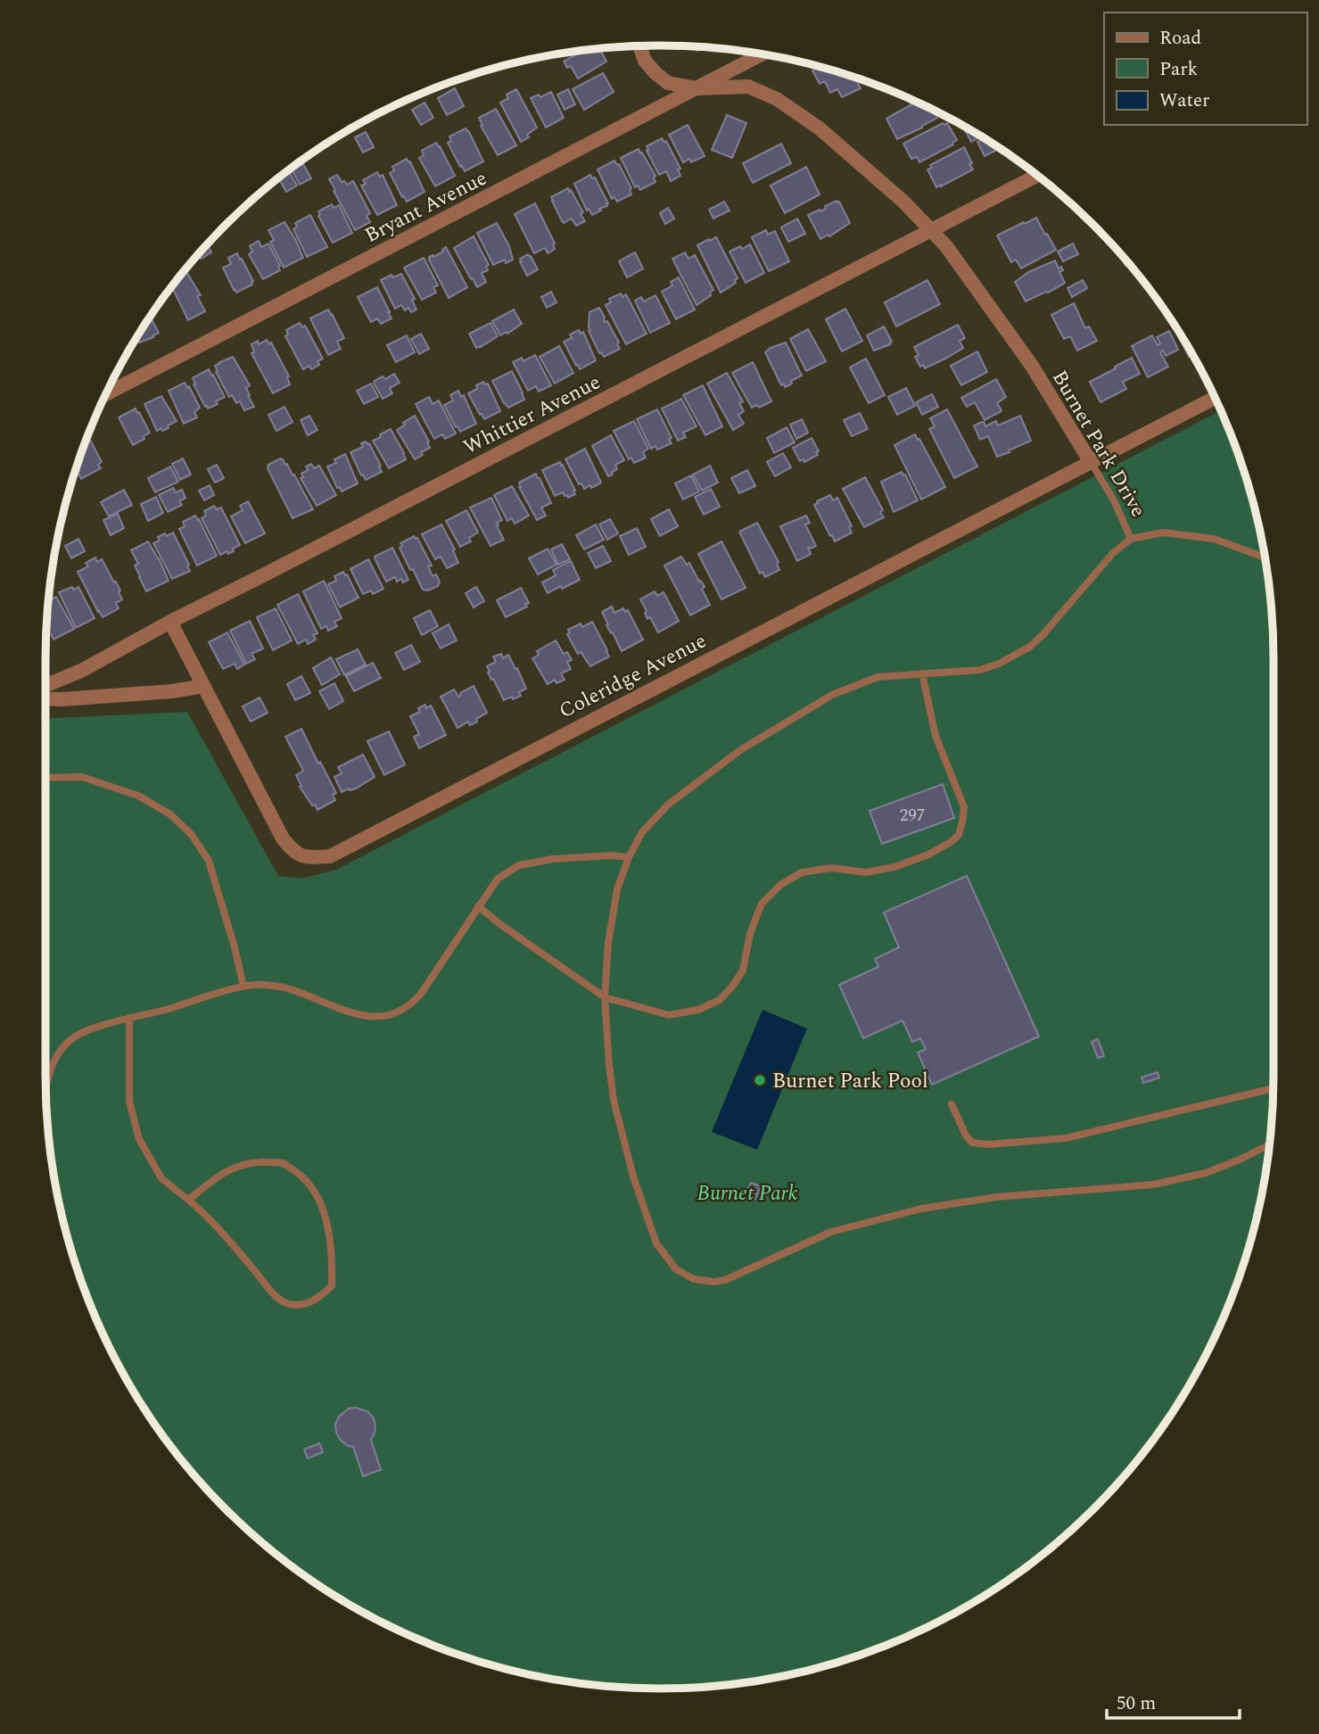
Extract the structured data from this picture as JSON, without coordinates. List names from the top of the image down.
{
  "streets": {
    "street": [
      "Bryant Avenue",
      "Whittier Avenue",
      "Burnet Park Drive",
      "Coleridge Avenue"
    ]
  },
  "crossings": [
    ["Bryant Avenue", "Burnet Park Drive"],
    ["Whittier Avenue", "Burnet Park Drive"],
    ["Whittier Avenue", "Coleridge Avenue"],
    ["Burnet Park Drive", "Coleridge Avenue"]
  ],
  "parks": ["Burnet Park"],
  "places": ["Burnet Park Pool"],
  "house_numbers": ["297"],
  "legend": ["Road", "Park", "Water"],
  "scale_bar": "50 m"
}
